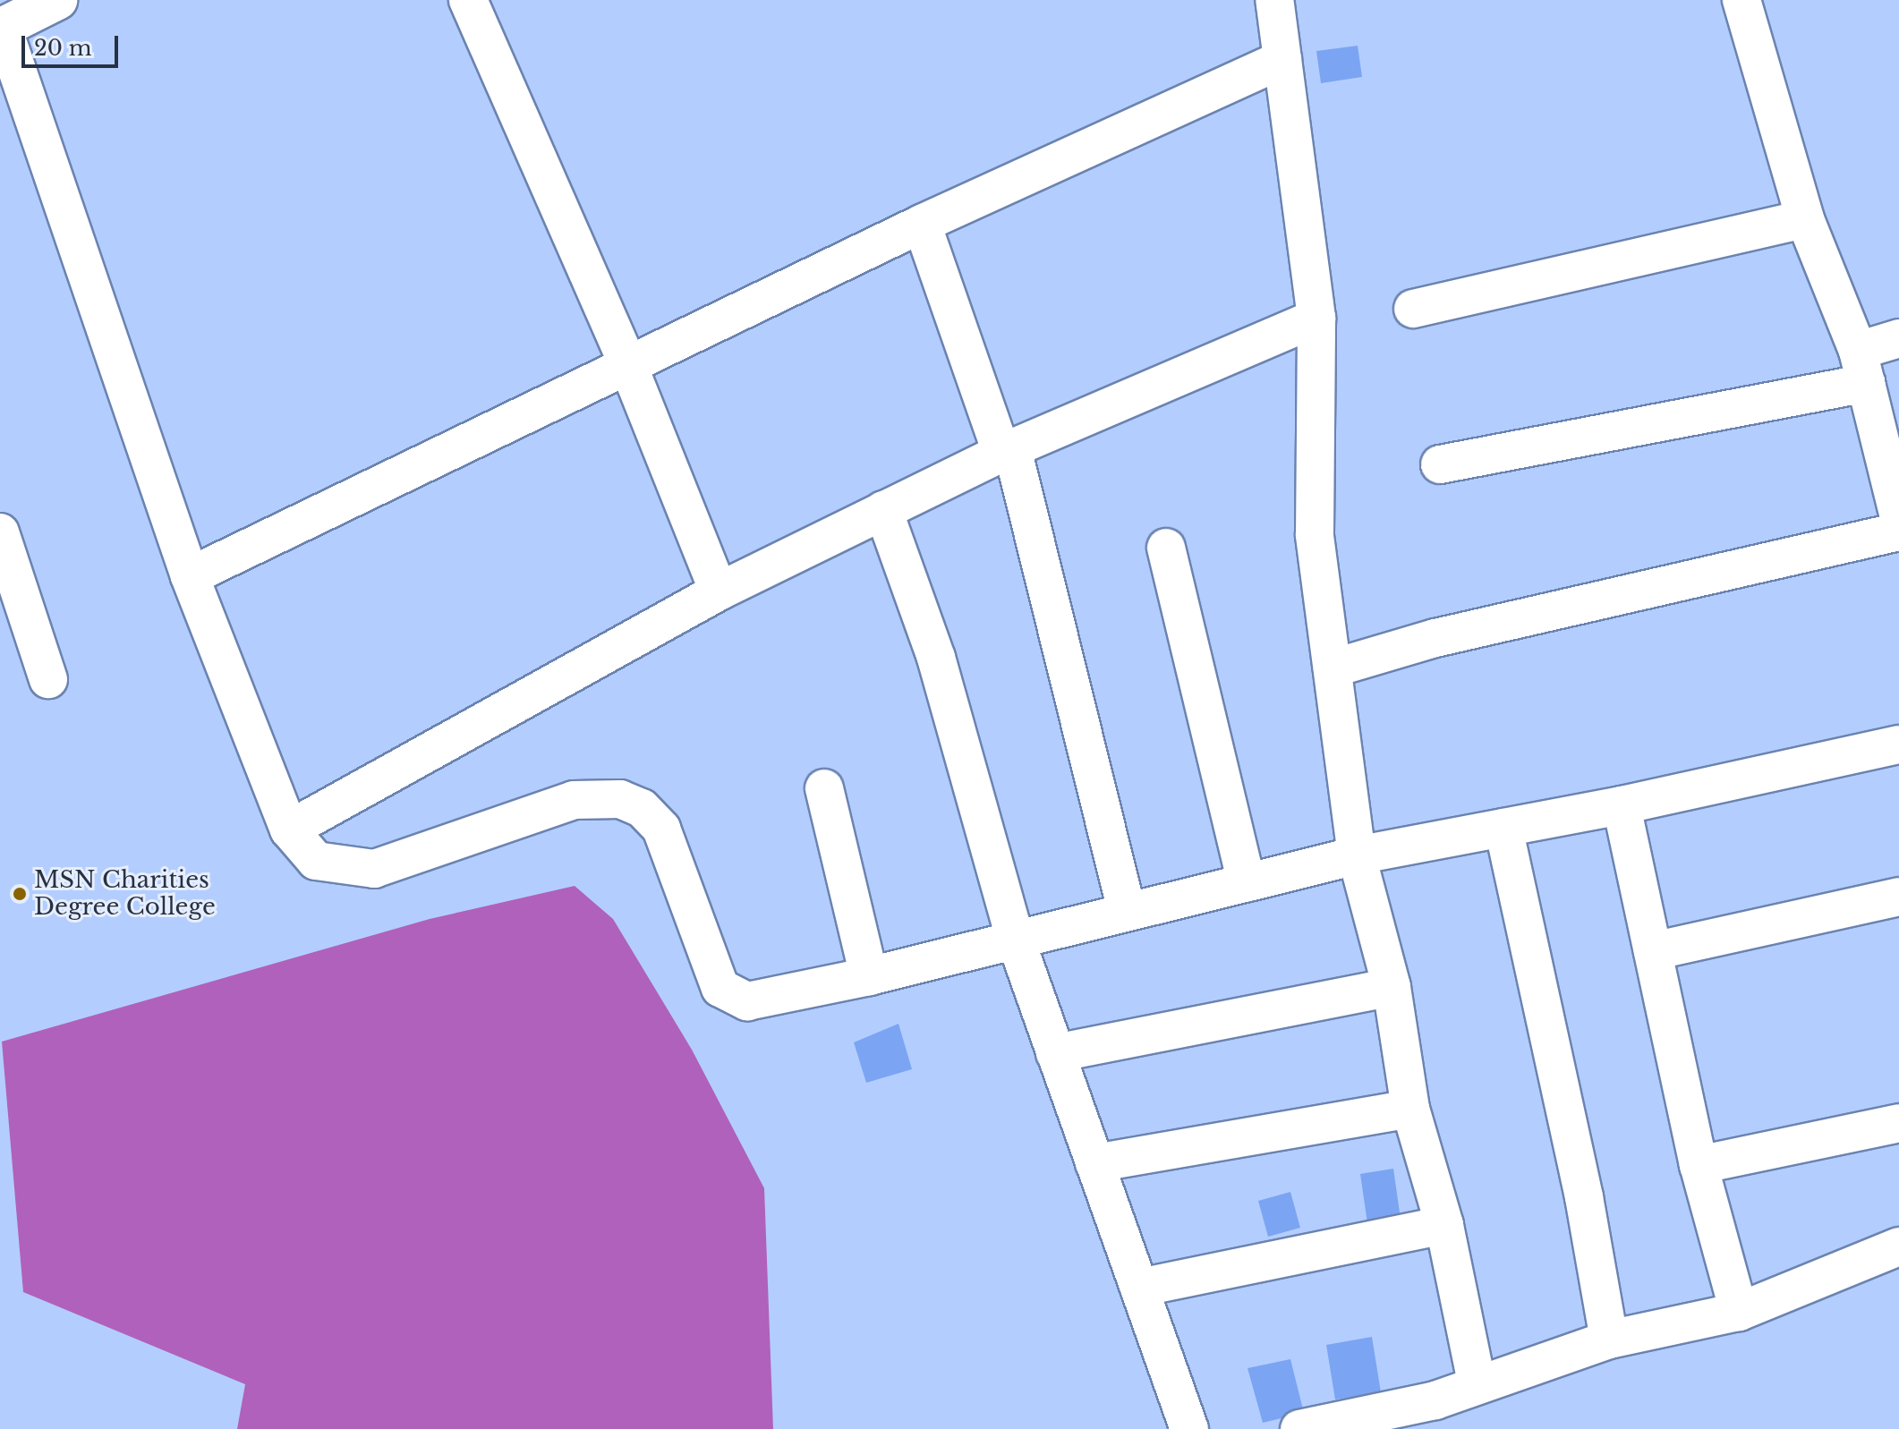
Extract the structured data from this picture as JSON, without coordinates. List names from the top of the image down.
{
  "places": ["MSN Charities Degree College"],
  "scale_bar": "20 m"
}
